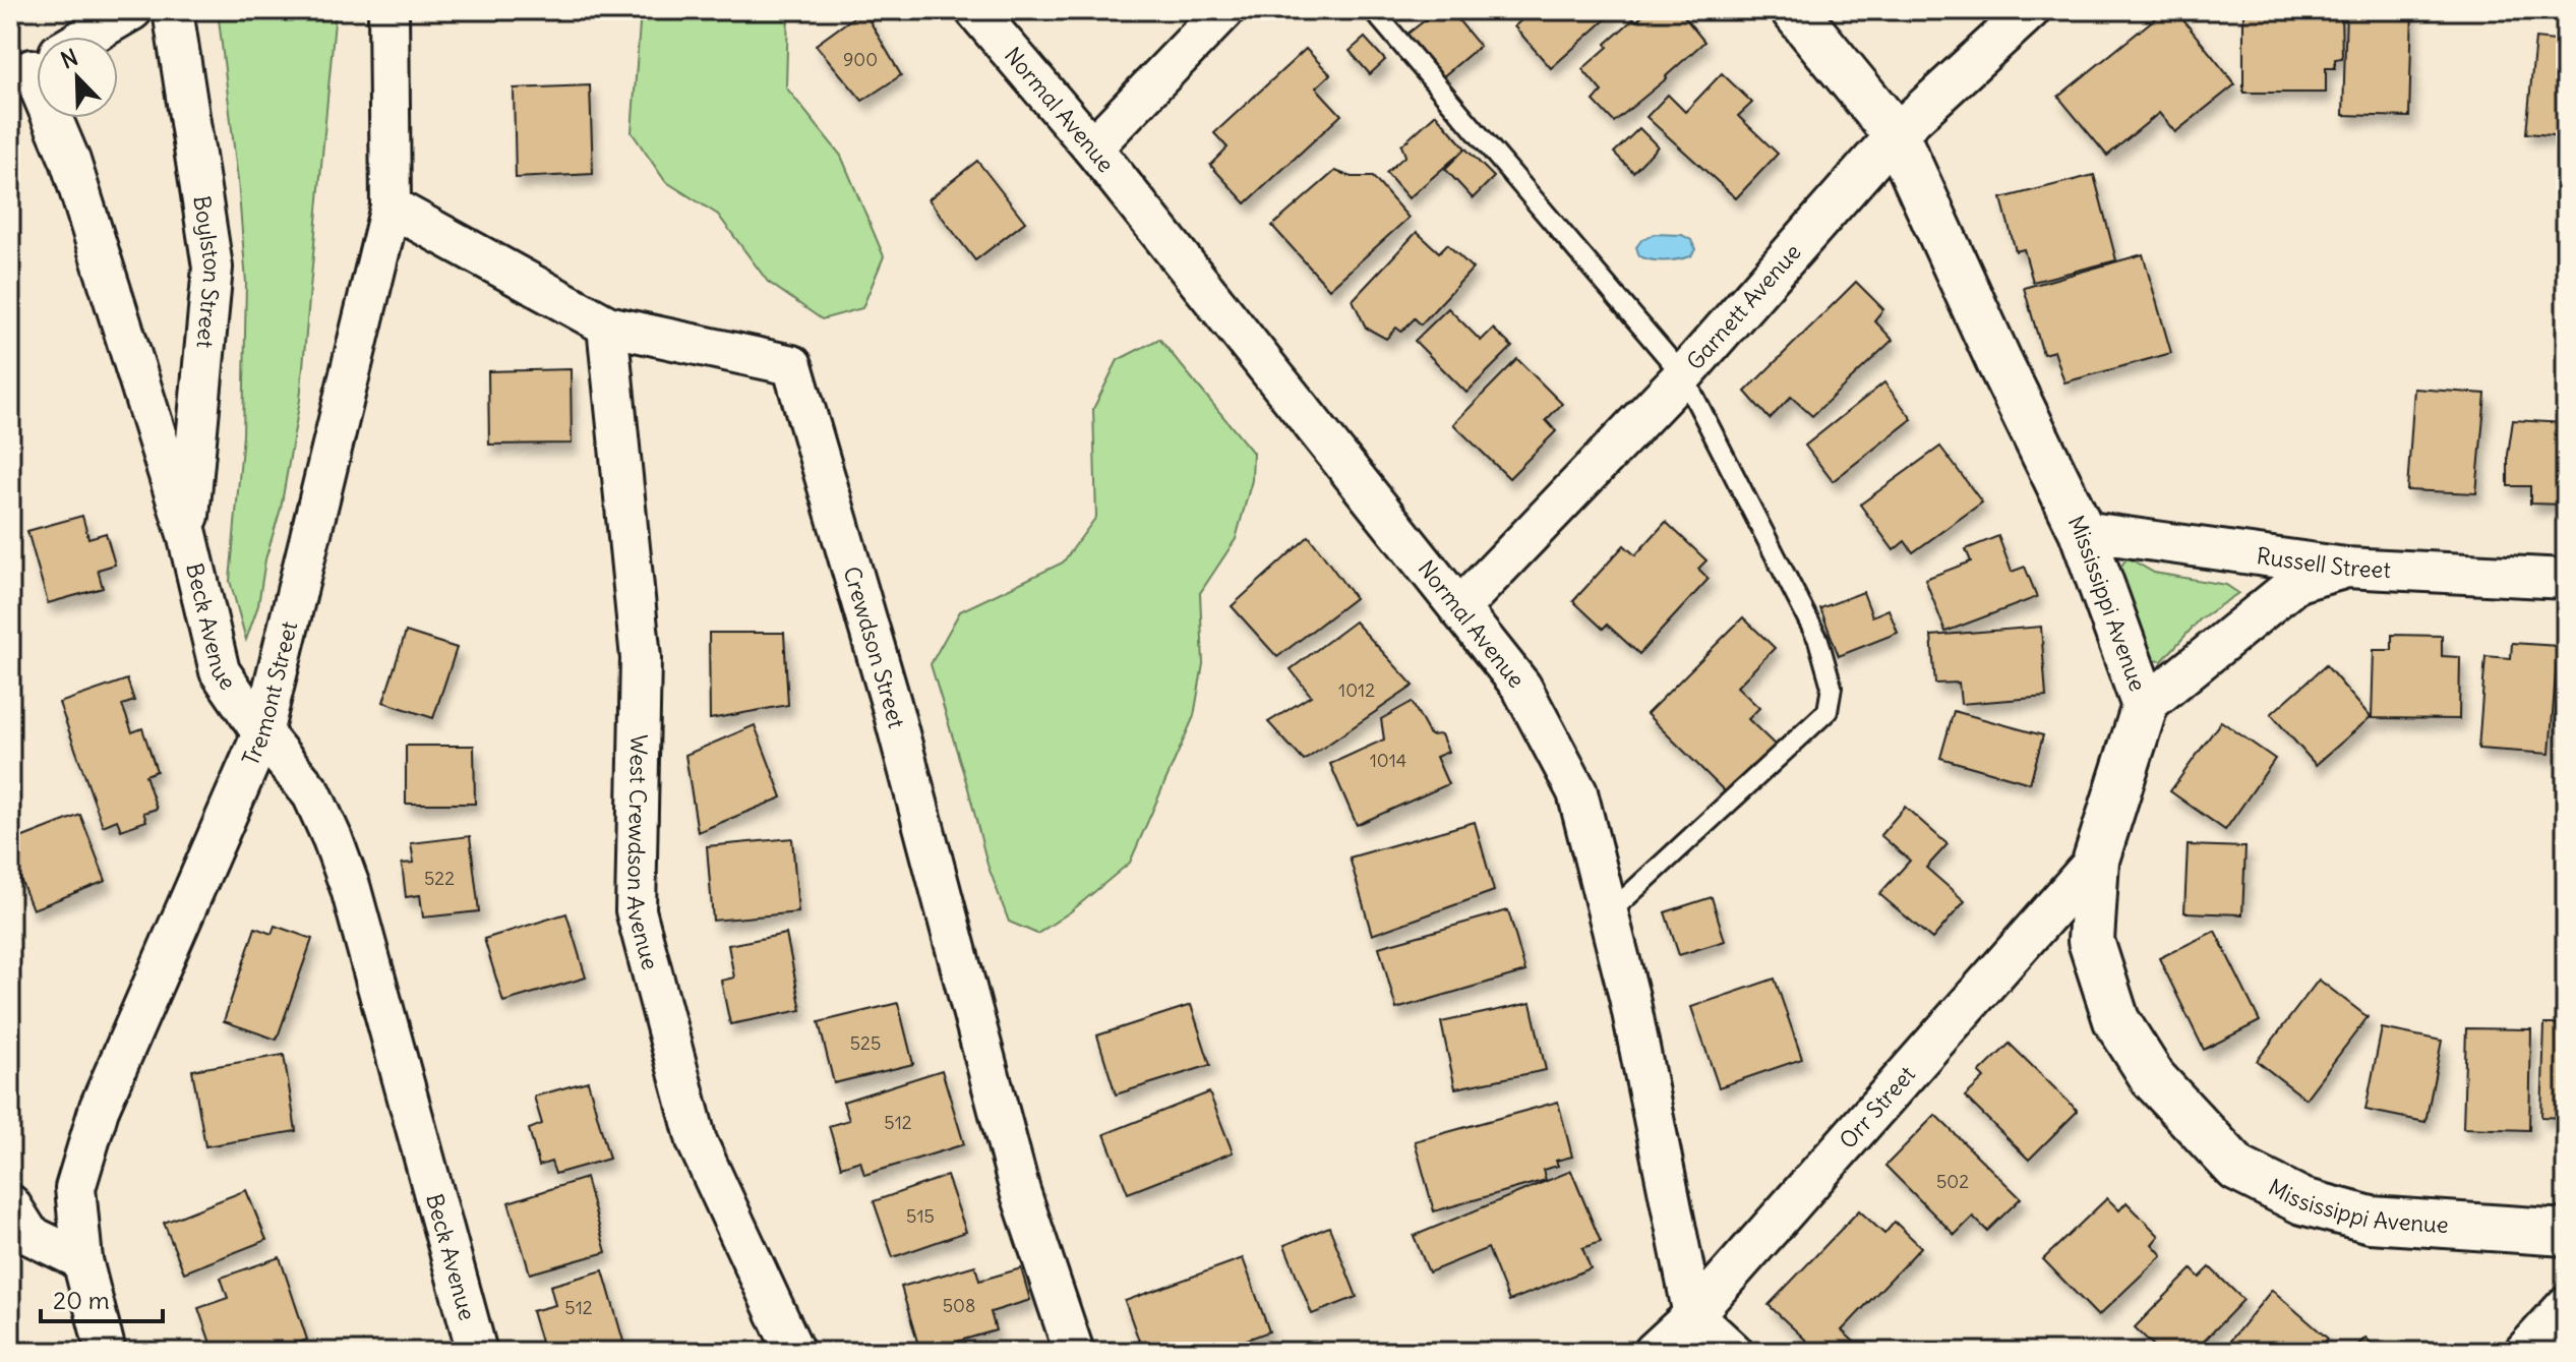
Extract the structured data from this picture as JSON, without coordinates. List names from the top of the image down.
{
  "streets": {
    "street": [
      "Normal Avenue",
      "Boylston Street",
      "Garnett Avenue",
      "Russell Street",
      "Mississippi Avenue",
      "Beck Avenue",
      "Crewdson Street",
      "Tremont Street",
      "West Crewdson Avenue",
      "Orr Street"
    ]
  },
  "crossings": [
    ["Normal Avenue", "Garnett Avenue"],
    ["Normal Avenue", "Orr Street"],
    ["Boylston Street", "Beck Avenue"],
    ["Garnett Avenue", "Mississippi Avenue"],
    ["Russell Street", "Mississippi Avenue"],
    ["Mississippi Avenue", "Orr Street"],
    ["Beck Avenue", "Tremont Street"],
    ["Crewdson Street", "Tremont Street"],
    ["Crewdson Street", "West Crewdson Avenue"]
  ],
  "house_numbers": [
    "900",
    "1012",
    "1014",
    "522",
    "525",
    "512",
    "502",
    "515",
    "508",
    "512"
  ],
  "scale_bar": "20 m",
  "north": "top left"
}
